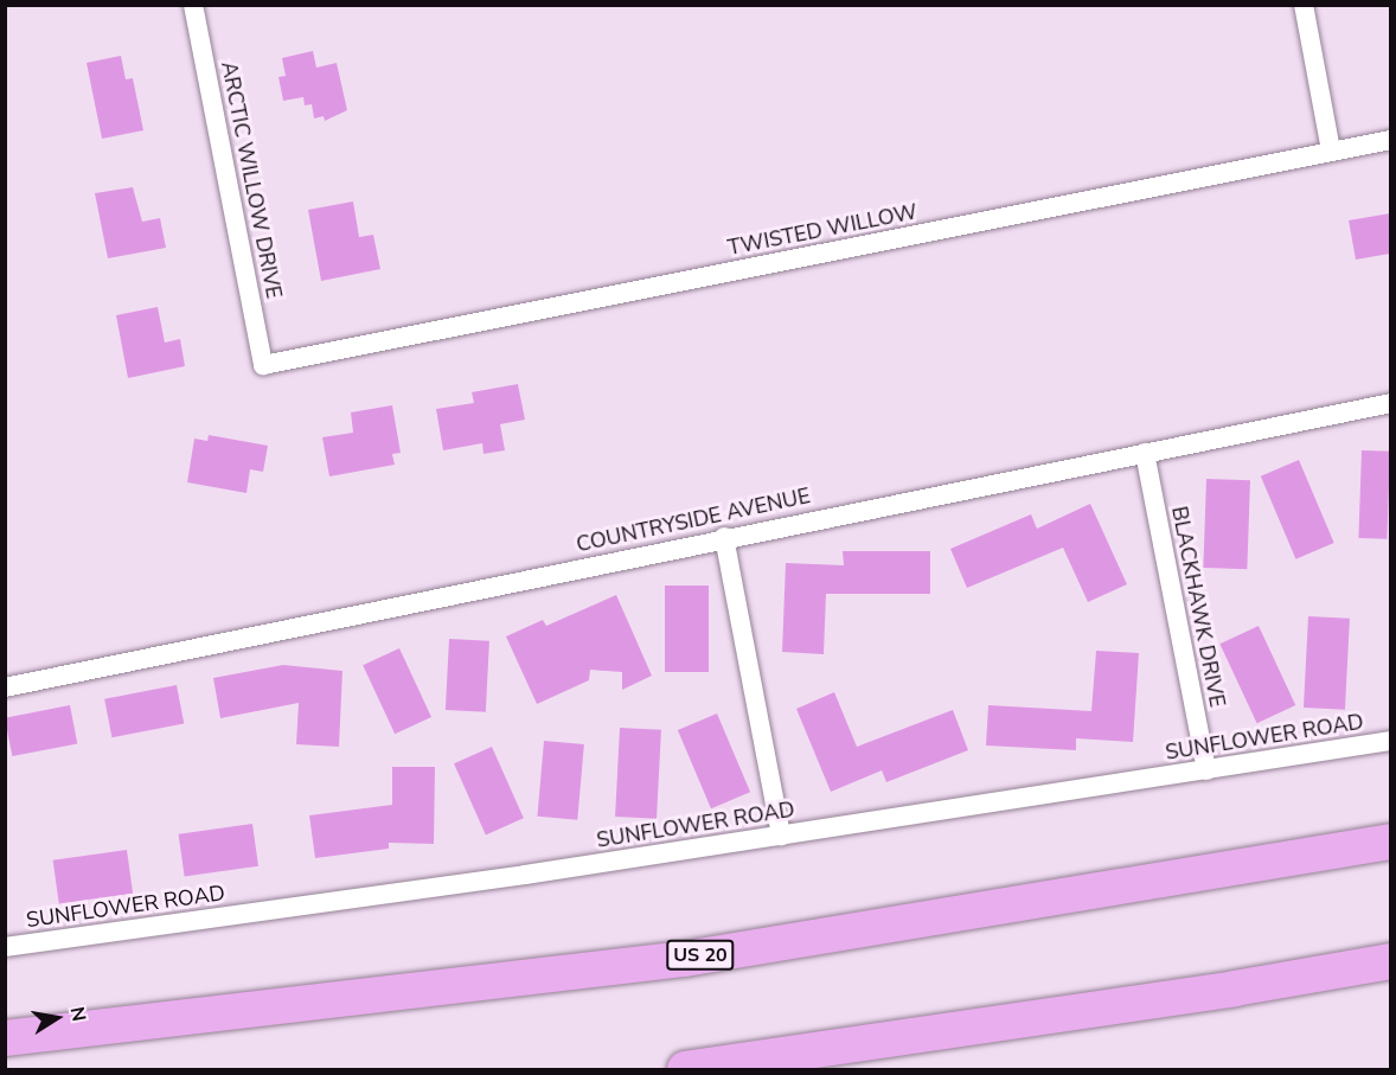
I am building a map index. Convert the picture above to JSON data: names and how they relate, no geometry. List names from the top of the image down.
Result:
{
  "streets": {
    "highway": ["US 20"],
    "street": [
      "ARCTIC WILLOW DRIVE",
      "TWISTED WILLOW",
      "COUNTRYSIDE AVENUE",
      "BLACKHAWK DRIVE",
      "SUNFLOWER ROAD"
    ]
  },
  "crossings": [
    ["ARCTIC WILLOW DRIVE", "TWISTED WILLOW"],
    ["COUNTRYSIDE AVENUE", "BLACKHAWK DRIVE"],
    ["BLACKHAWK DRIVE", "SUNFLOWER ROAD"]
  ],
  "north": "right"
}
